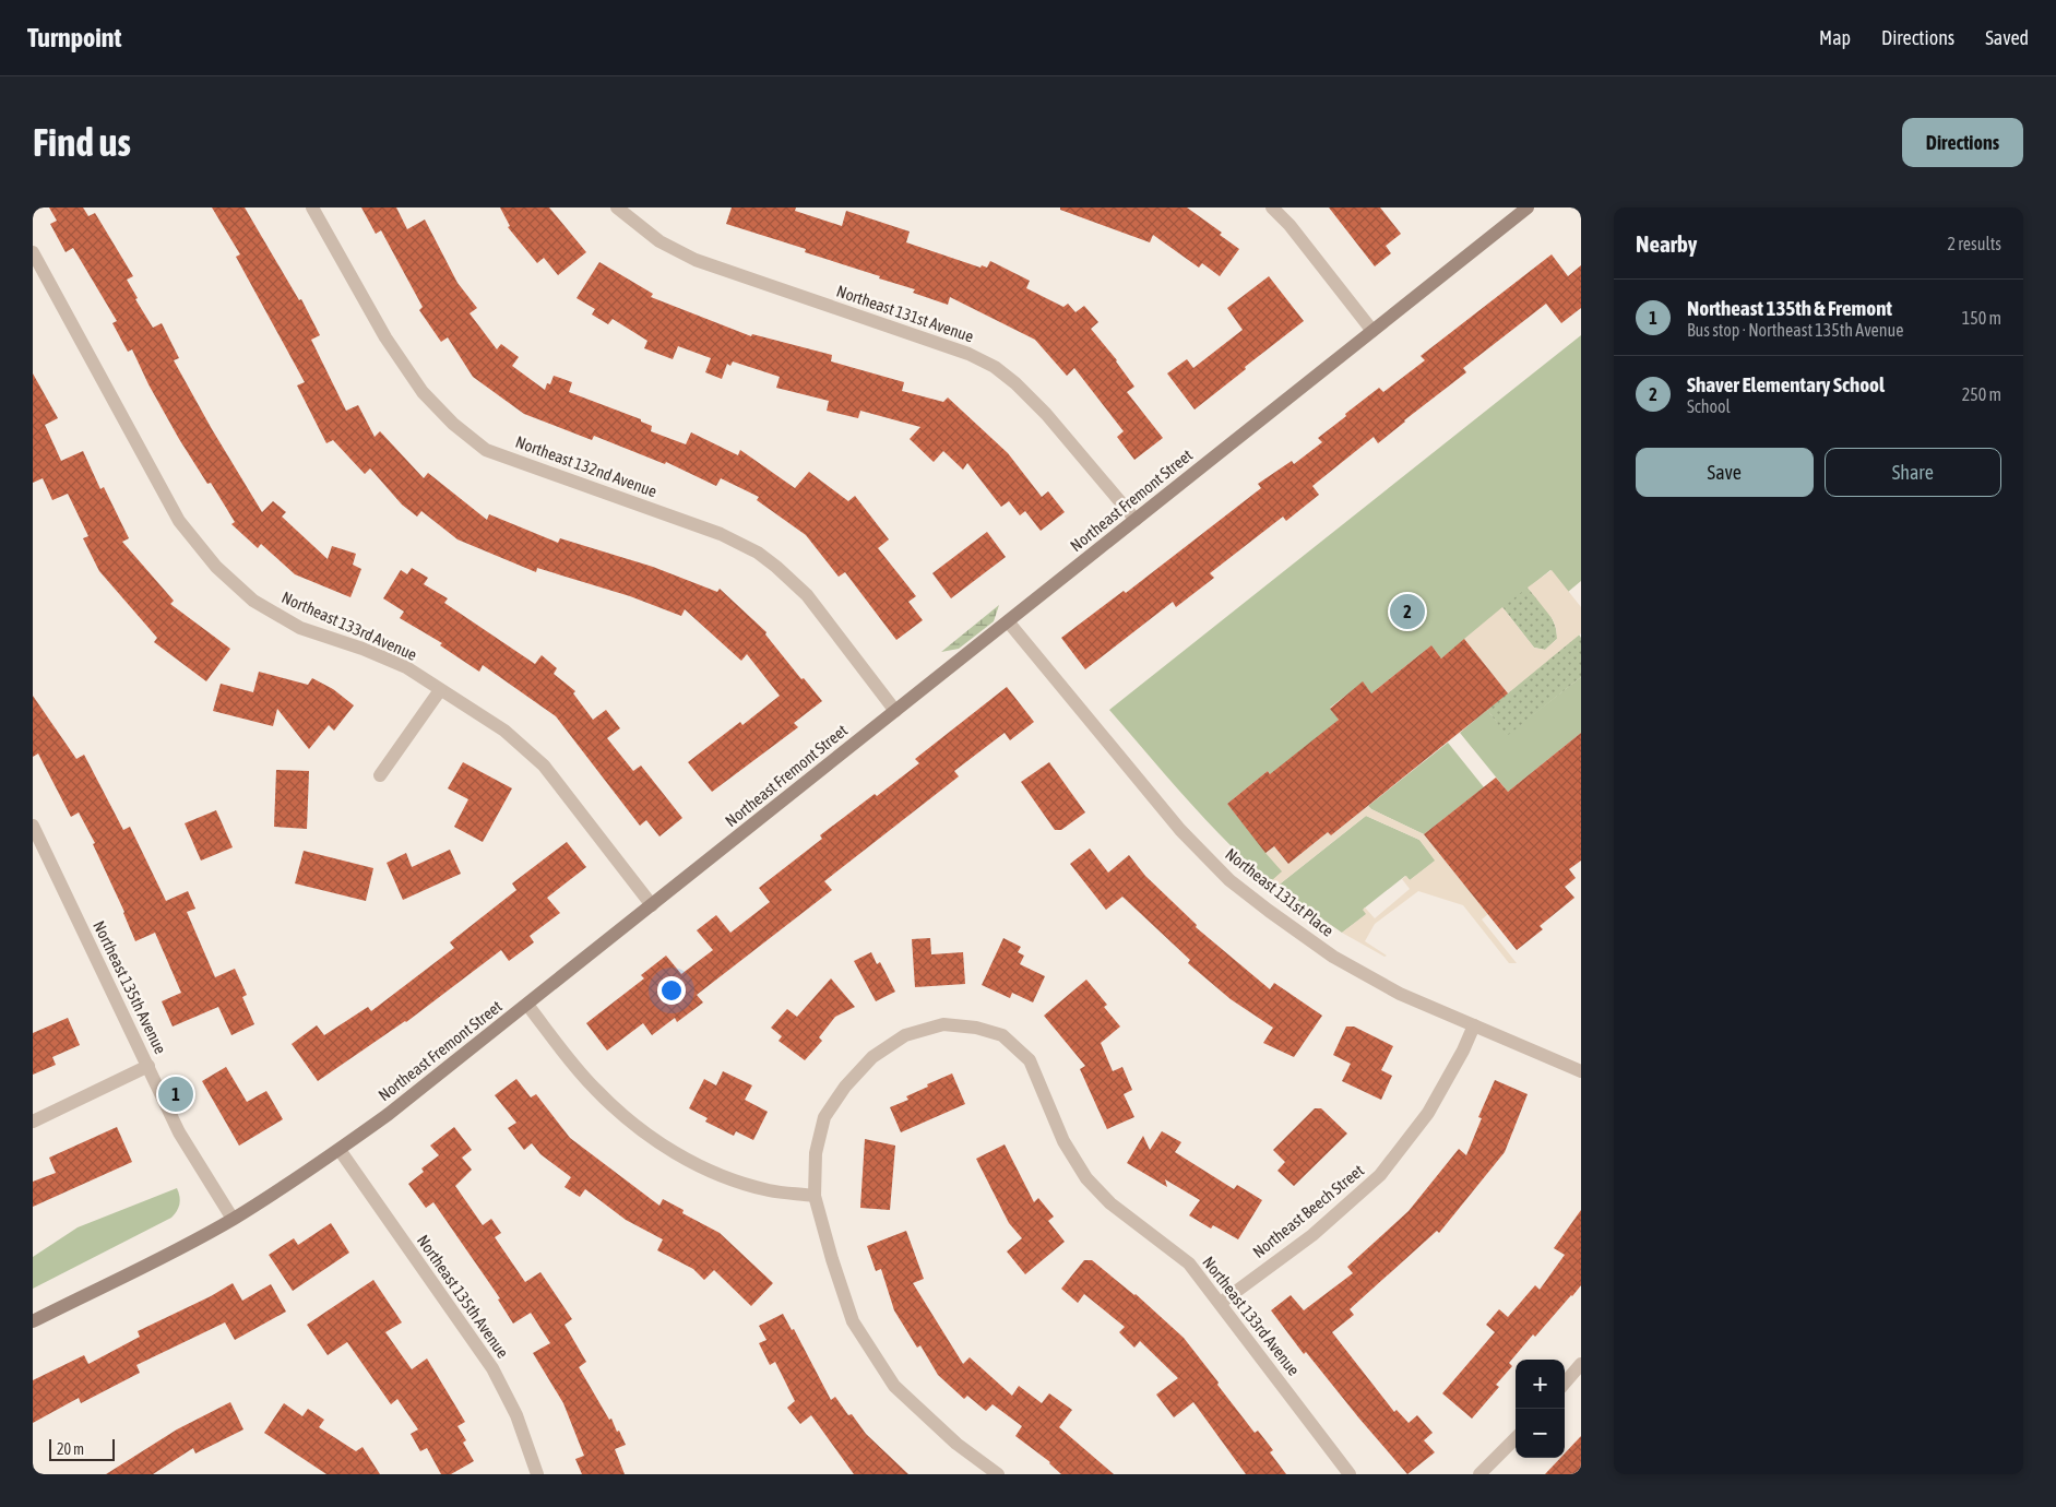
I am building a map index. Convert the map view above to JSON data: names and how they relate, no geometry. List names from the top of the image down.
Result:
{
  "streets": {
    "street": [
      "Northeast 131st Avenue",
      "Northeast 132nd Avenue",
      "Northeast Fremont Street",
      "Northeast 133rd Avenue",
      "Northeast 131st Place",
      "Northeast 135th Avenue",
      "Northeast Beech Street"
    ]
  },
  "crossings": [
    ["Northeast 131st Avenue", "Northeast Fremont Street"],
    ["Northeast 132nd Avenue", "Northeast Fremont Street"],
    ["Northeast Fremont Street", "Northeast 133rd Avenue"],
    ["Northeast Fremont Street", "Northeast 131st Place"],
    ["Northeast Fremont Street", "Northeast 135th Avenue"],
    ["Northeast 133rd Avenue", "Northeast Beech Street"],
    ["Northeast 131st Place", "Northeast Beech Street"]
  ],
  "scale_bar": "20 m",
  "page": {
    "header": "Turnpoint",
    "nav": ["Map", "Directions", "Saved"],
    "buttons": [
      "Directions",
      ["Save", "Share"]
    ],
    "title": "Find us",
    "heading": ["Nearby", "2 results"],
    "list": [
      {
        "mark": "1",
        "name": "Northeast 135th & Fremont",
        "note": "Bus stop · Northeast 135th Avenue",
        "value": "150 m"
      },
      {
        "mark": "2",
        "name": "Shaver Elementary School",
        "note": "School",
        "value": "250 m"
      }
    ],
    "pins": ["2", "1"],
    "map_buttons": ["+", "−"],
    "scale": "20 m"
  }
}
